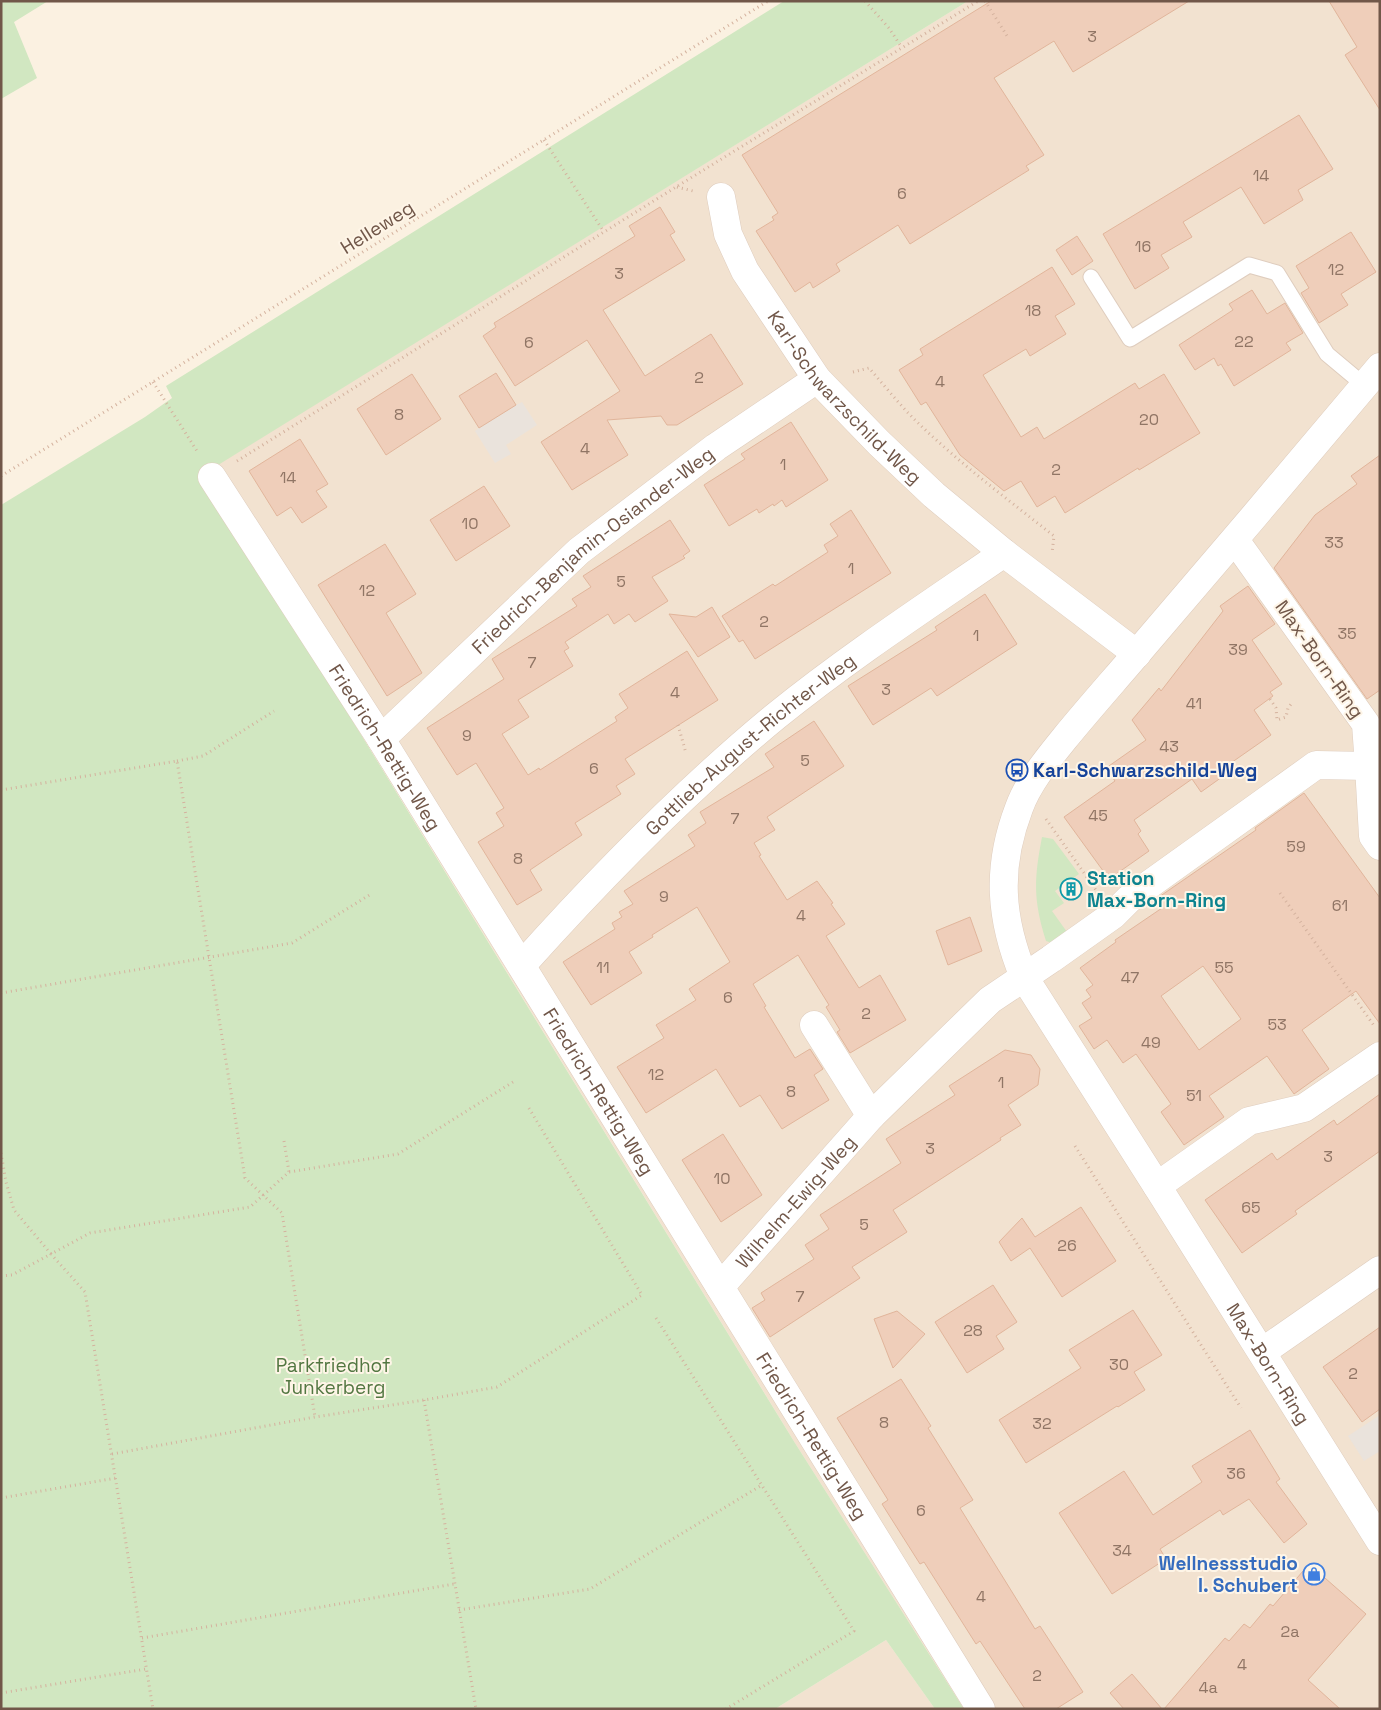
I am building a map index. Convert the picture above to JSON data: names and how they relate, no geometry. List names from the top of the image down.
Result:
{
  "streets": {
    "street": [
      "Karl-Schwarzschild-Weg",
      "Friedrich-Benjamin-Osiander-Weg",
      "Max-Born-Ring",
      "Gottlieb-August-Richter-Weg",
      "Friedrich-Rettig-Weg",
      "Wilhelm-Ewig-Weg"
    ],
    "path": ["Helleweg"]
  },
  "crossings": [
    ["Karl-Schwarzschild-Weg", "Friedrich-Benjamin-Osiander-Weg"],
    ["Karl-Schwarzschild-Weg", "Max-Born-Ring"],
    ["Karl-Schwarzschild-Weg", "Gottlieb-August-Richter-Weg"],
    ["Friedrich-Benjamin-Osiander-Weg", "Friedrich-Rettig-Weg"],
    ["Max-Born-Ring", "Wilhelm-Ewig-Weg"],
    ["Gottlieb-August-Richter-Weg", "Friedrich-Rettig-Weg"],
    ["Friedrich-Rettig-Weg", "Wilhelm-Ewig-Weg"]
  ],
  "parks": ["Parkfriedhof Junkerberg"],
  "places": {
    "bus stop": ["Karl-Schwarzschild-Weg"],
    "building": ["Station Max-Born-Ring"],
    "shop": ["Wellnessstudio I. Schubert"]
  },
  "house_numbers": [
    "3",
    "14",
    "6",
    "16",
    "12",
    "3",
    "18",
    "22",
    "6",
    "2",
    "4",
    "8",
    "20",
    "4",
    "1",
    "2",
    "14",
    "10",
    "33",
    "1",
    "5",
    "12",
    "2",
    "35",
    "1",
    "39",
    "7",
    "3",
    "4",
    "41",
    "9",
    "43",
    "5",
    "6",
    "45",
    "7",
    "59",
    "8",
    "9",
    "61",
    "4",
    "11",
    "55",
    "47",
    "6",
    "2",
    "53",
    "49",
    "12",
    "1",
    "8",
    "51",
    "3",
    "3",
    "10",
    "65",
    "5",
    "26",
    "7",
    "28",
    "30",
    "2",
    "8",
    "32",
    "36",
    "6",
    "34",
    "4",
    "2a",
    "4",
    "2",
    "4a"
  ]
}
